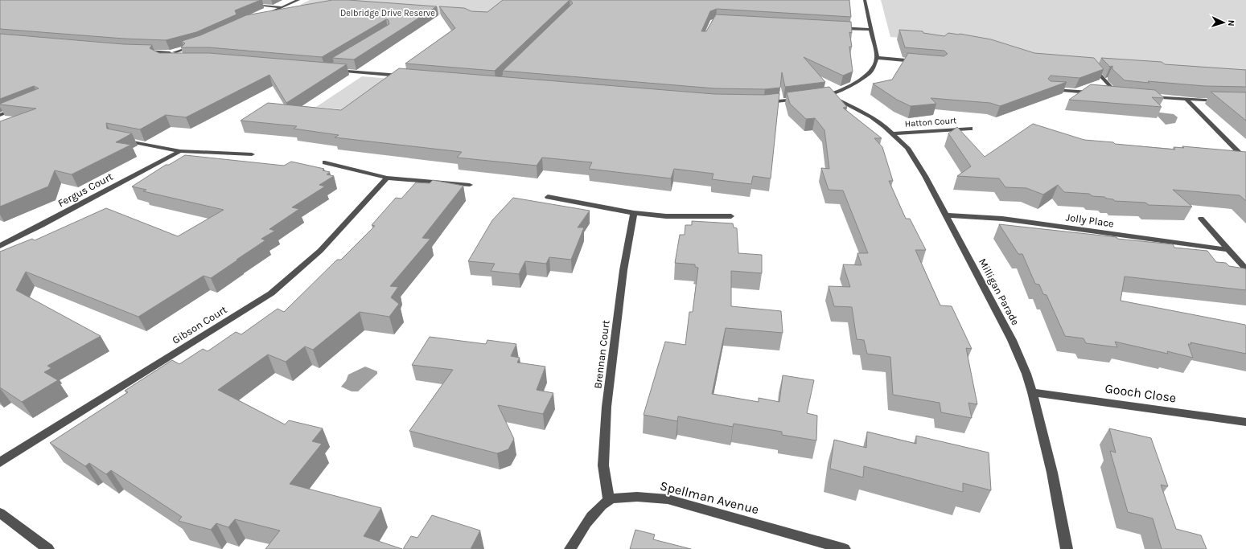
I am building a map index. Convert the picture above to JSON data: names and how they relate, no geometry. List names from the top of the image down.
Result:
{
  "streets": {
    "street": [
      "Hatton Court",
      "Fergus Court",
      "Jolly Place",
      "Milligan Parade",
      "Gibson Court",
      "Brennan Court",
      "Gooch Close",
      "Spellman Avenue"
    ]
  },
  "crossings": [
    ["Hatton Court", "Milligan Parade"],
    ["Jolly Place", "Milligan Parade"],
    ["Milligan Parade", "Gooch Close"],
    ["Brennan Court", "Spellman Avenue"]
  ],
  "parks": ["Delbridge Drive Reserve"],
  "north": "right"
}
